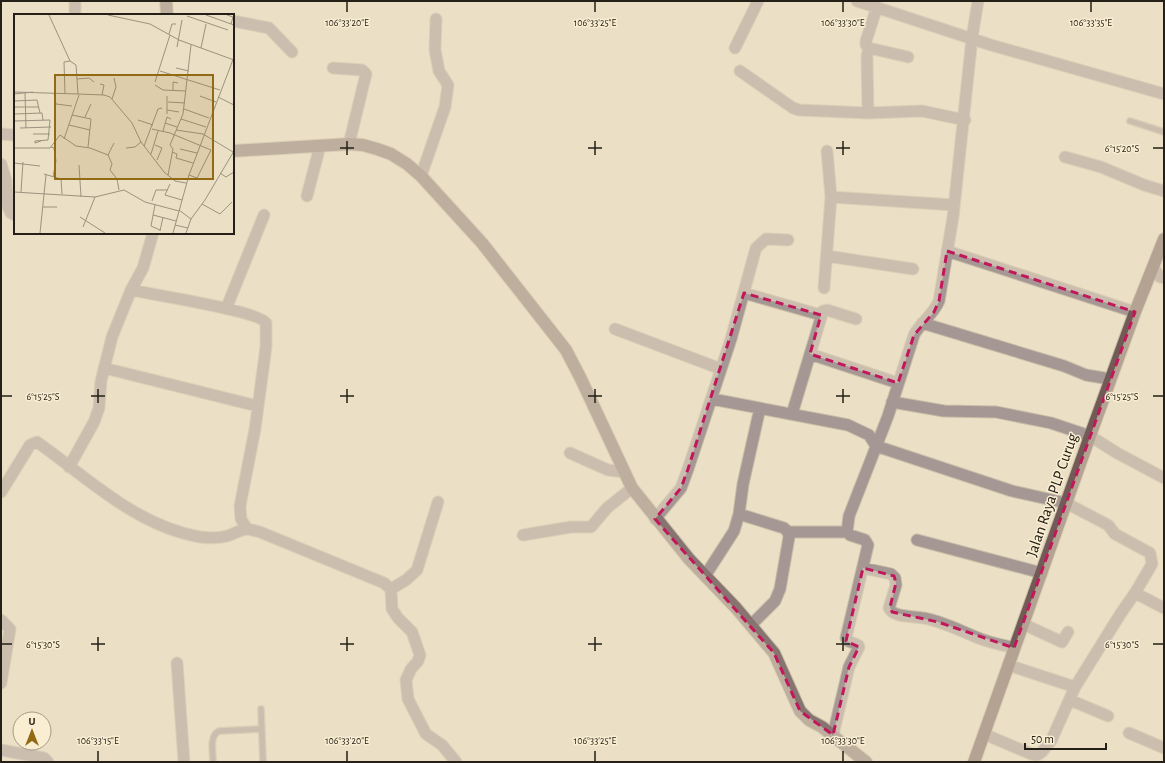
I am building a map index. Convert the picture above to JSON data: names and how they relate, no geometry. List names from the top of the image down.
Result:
{
  "streets": {
    "main road": ["Jalan Raya PLP Curug"]
  },
  "scale_bar": "50 m",
  "north": "top",
  "coordinates": [
    "106°33'20\"E",
    "106°33'25\"E",
    "106°33'30\"E",
    "106°33'35\"E",
    "6°15'20\"S",
    "6°15'25\"S",
    "6°15'30\"S",
    "106°33'15\"E"
  ]
}
